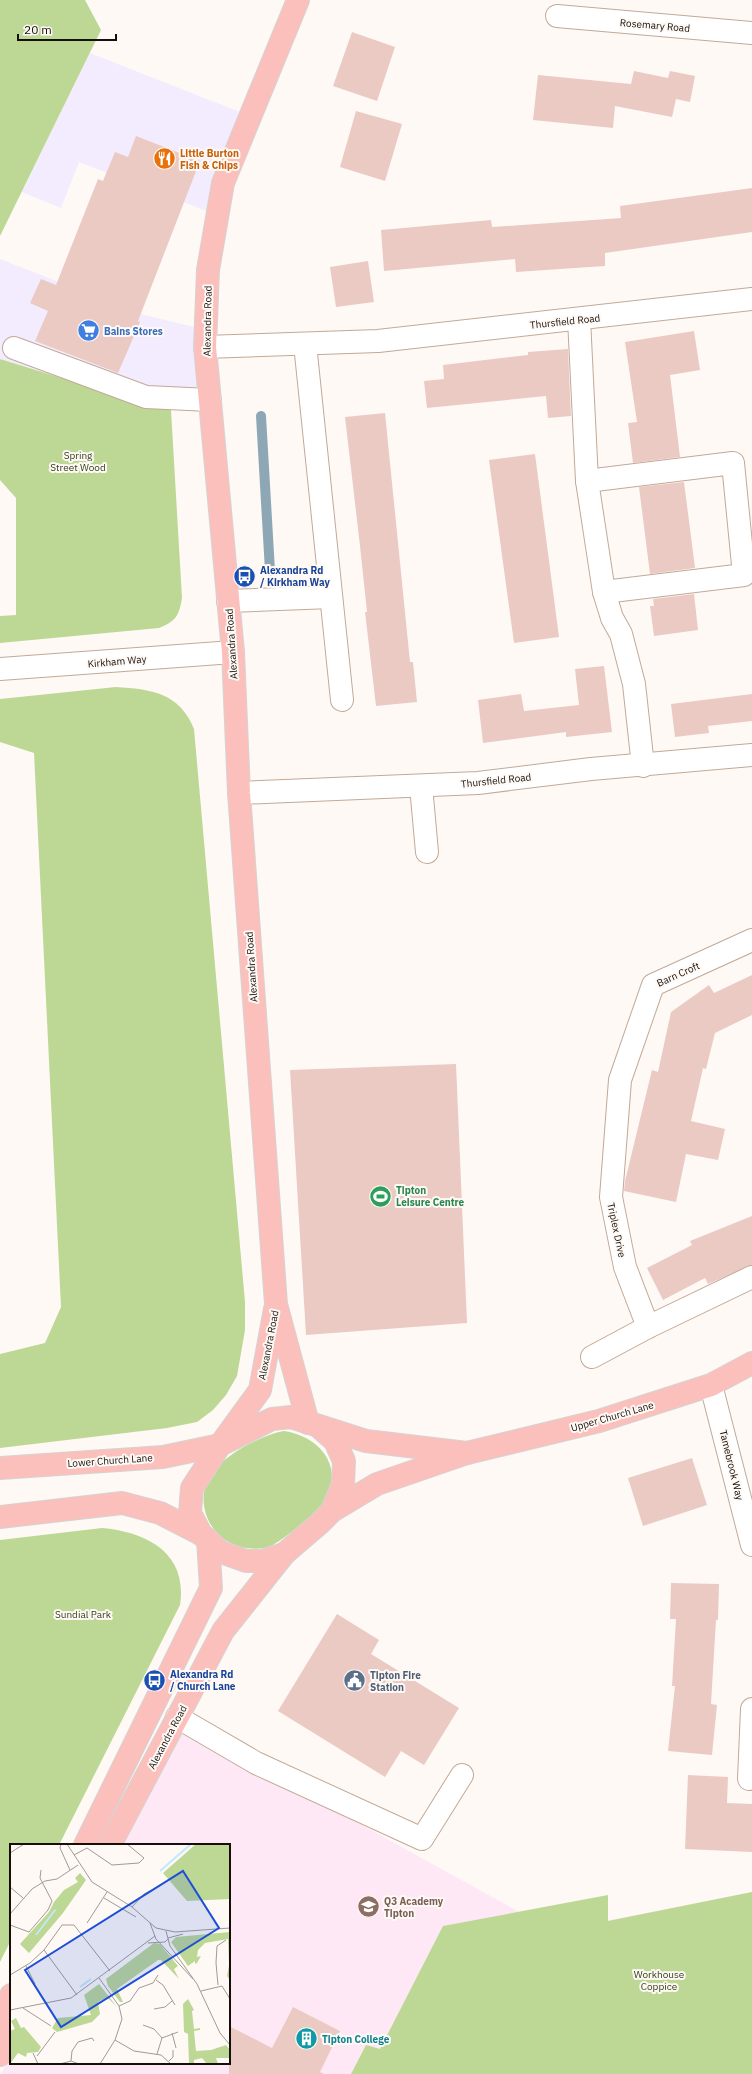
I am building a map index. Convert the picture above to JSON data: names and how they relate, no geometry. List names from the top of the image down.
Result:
{
  "streets": {
    "main road": ["Alexandra Road", "Upper Church Lane", "Lower Church Lane"],
    "street": [
      "Rosemary Road",
      "Thursfield Road",
      "Kirkham Way",
      "Barn Croft",
      "Triplex Drive",
      "Tamebrook Way"
    ]
  },
  "crossings": [
    ["Alexandra Road", "Thursfield Road"],
    ["Alexandra Road", "Kirkham Way"],
    ["Alexandra Road", "Upper Church Lane"],
    ["Alexandra Road", "Lower Church Lane"],
    ["Barn Croft", "Triplex Drive"],
    ["Upper Church Lane", "Lower Church Lane"],
    ["Upper Church Lane", "Tamebrook Way"]
  ],
  "parks": ["Spring Street Wood", "Sundial Park", "Workhouse Coppice"],
  "places": {
    "restaurant": ["Little Burton Fish & Chips"],
    "supermarket": ["Bains Stores"],
    "bus stop": ["Alexandra Rd / Kirkham Way", "Alexandra Rd / Church Lane"],
    "sports": ["Tipton Leisure Centre"],
    "public building": ["Tipton Fire Station"],
    "school or university": ["Q3 Academy Tipton"],
    "building": ["Tipton College"]
  },
  "scale_bar": "20 m"
}
